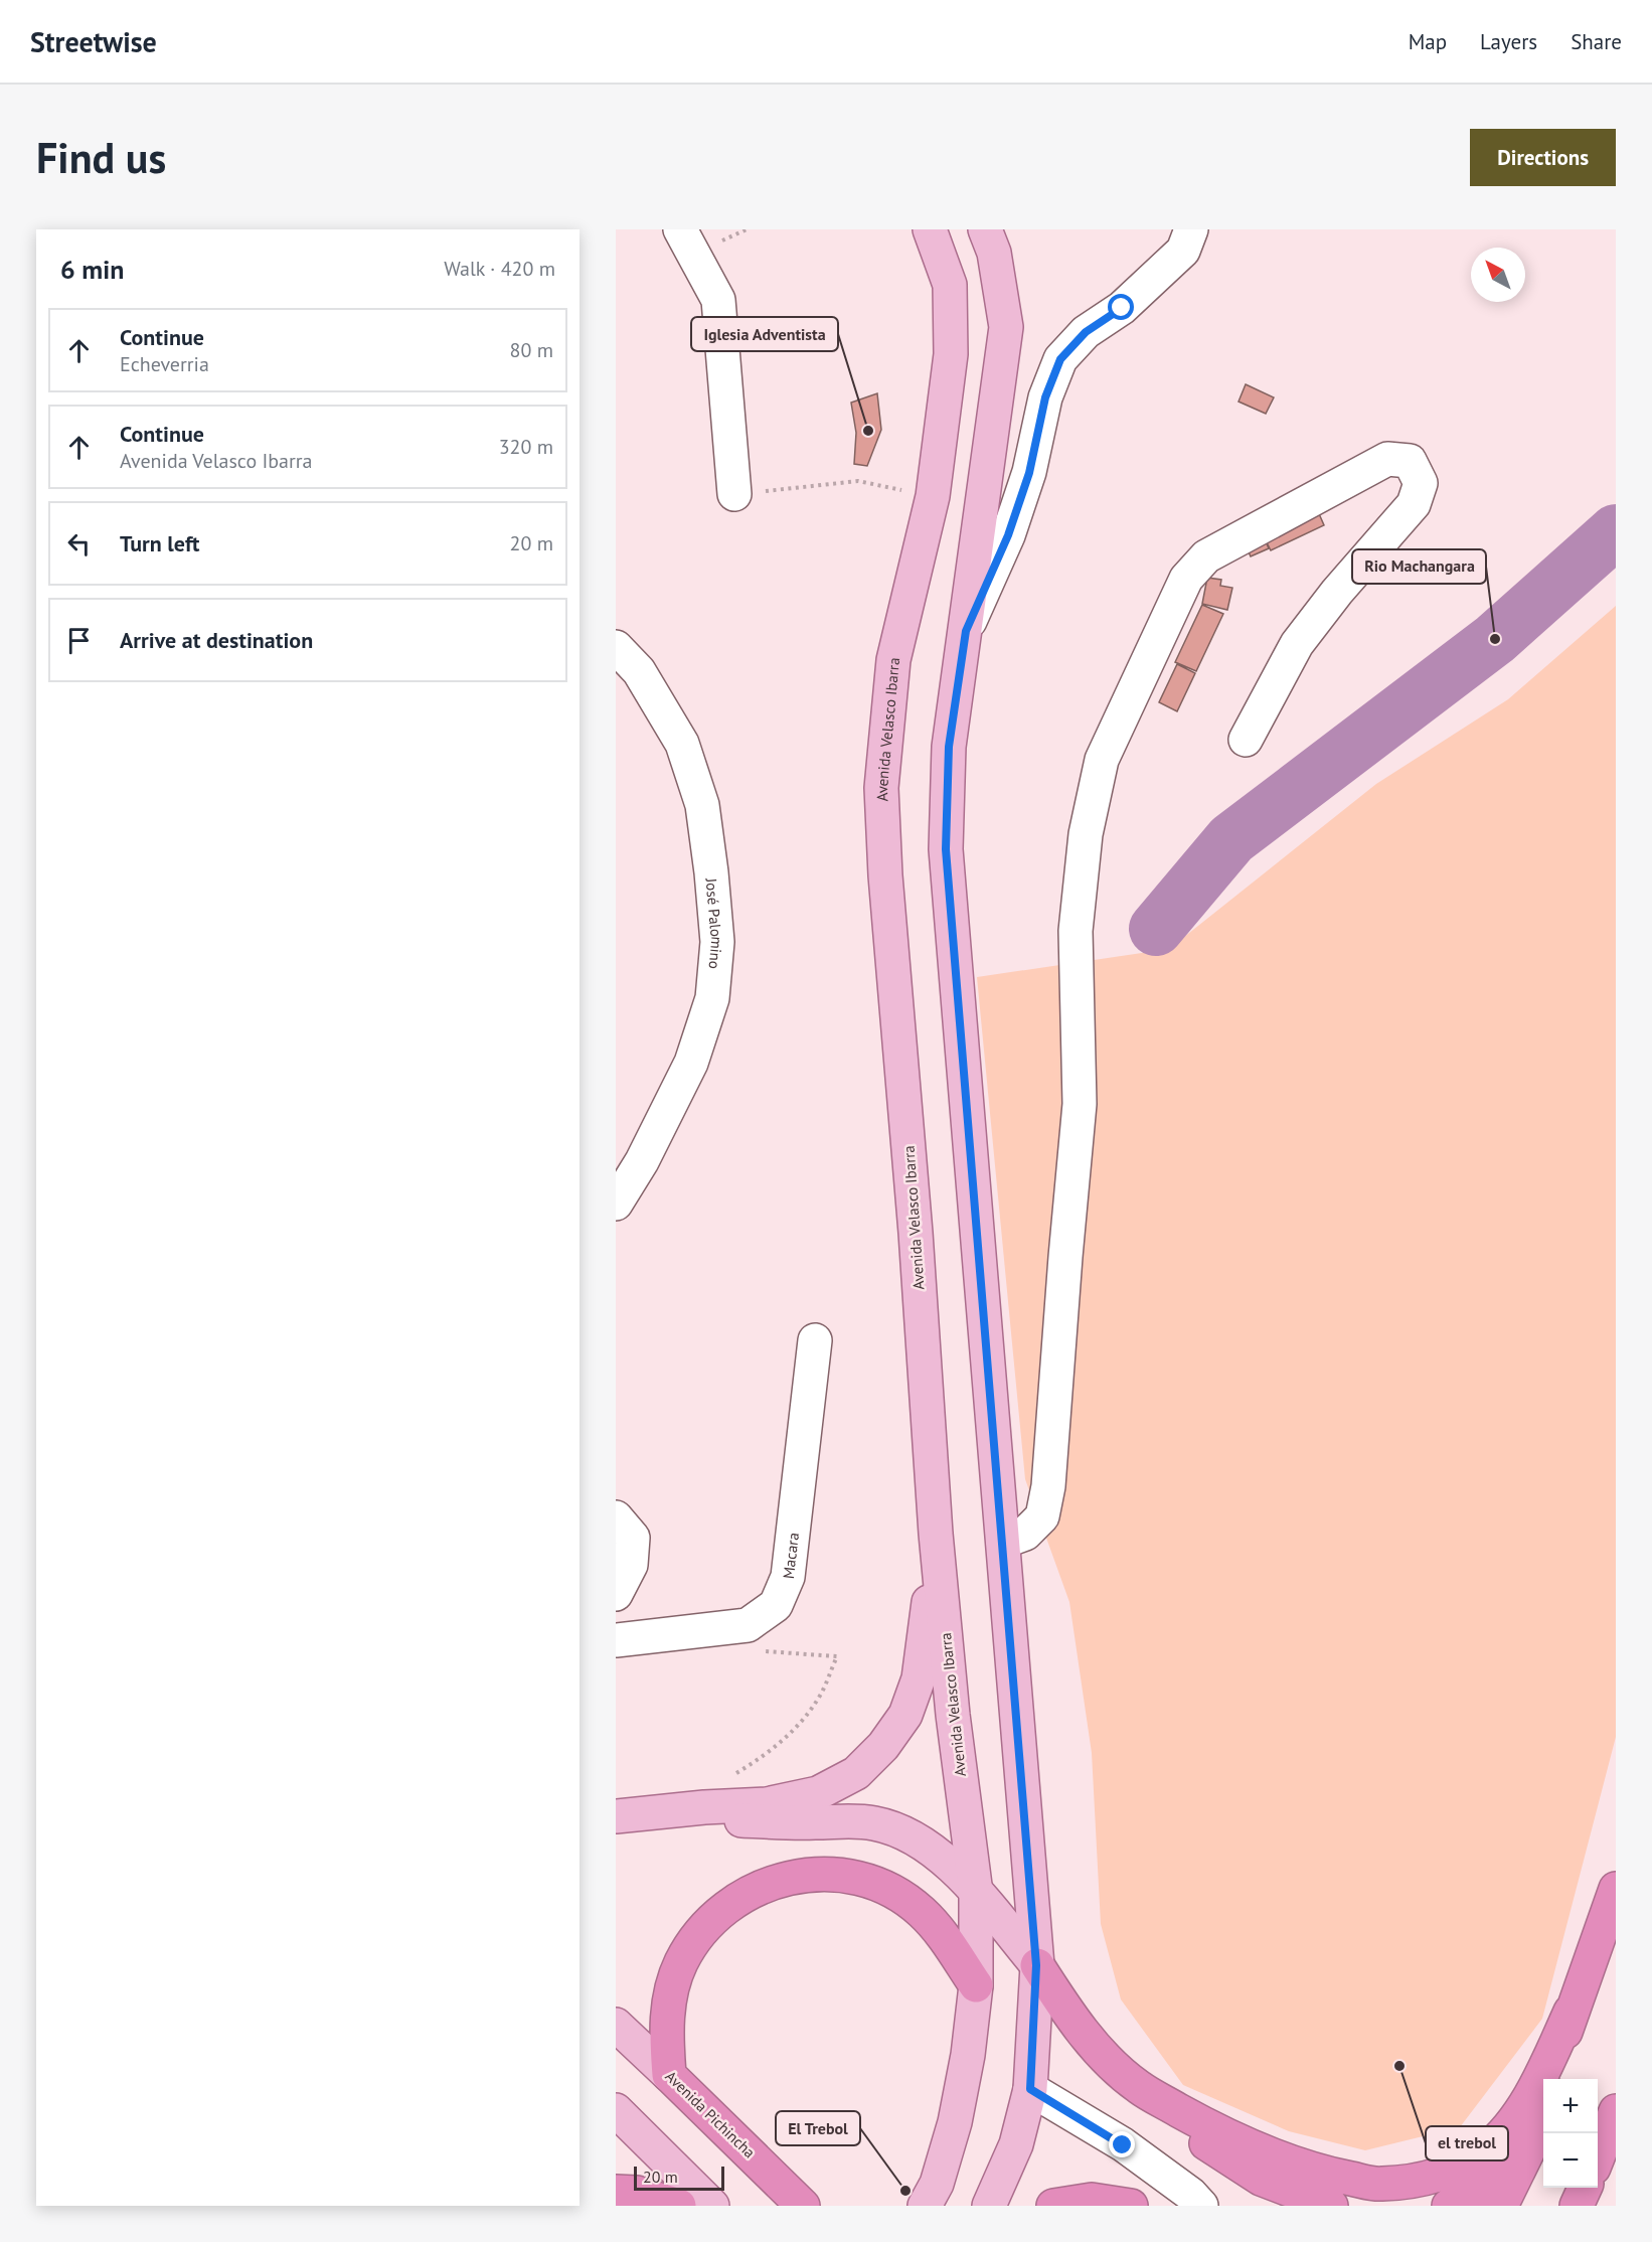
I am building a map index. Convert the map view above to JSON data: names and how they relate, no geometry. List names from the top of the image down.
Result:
{
  "streets": {
    "highway": ["Avenida Pichincha"],
    "main road": ["Avenida Velasco Ibarra"],
    "street": ["José Palomino", "Macara"]
  },
  "places": [
    "Iglesia Adventista",
    "Rio Machangara",
    "el trebol",
    "El Trebol"
  ],
  "scale_bar": "20 m",
  "north": "top left",
  "page": {
    "header": "Streetwise",
    "nav": ["Map", "Layers", "Share"],
    "buttons": "Directions",
    "title": "Find us",
    "heading": ["6 min", "Walk · 420 m"],
    "list": [
      ["Continue", "Echeverria", "80 m"],
      ["Continue", "Avenida Velasco Ibarra", "320 m"],
      ["Turn left", "20 m"],
      "Arrive at destination"
    ],
    "map_buttons": ["+", "−"],
    "scale": "20 m"
  }
}
